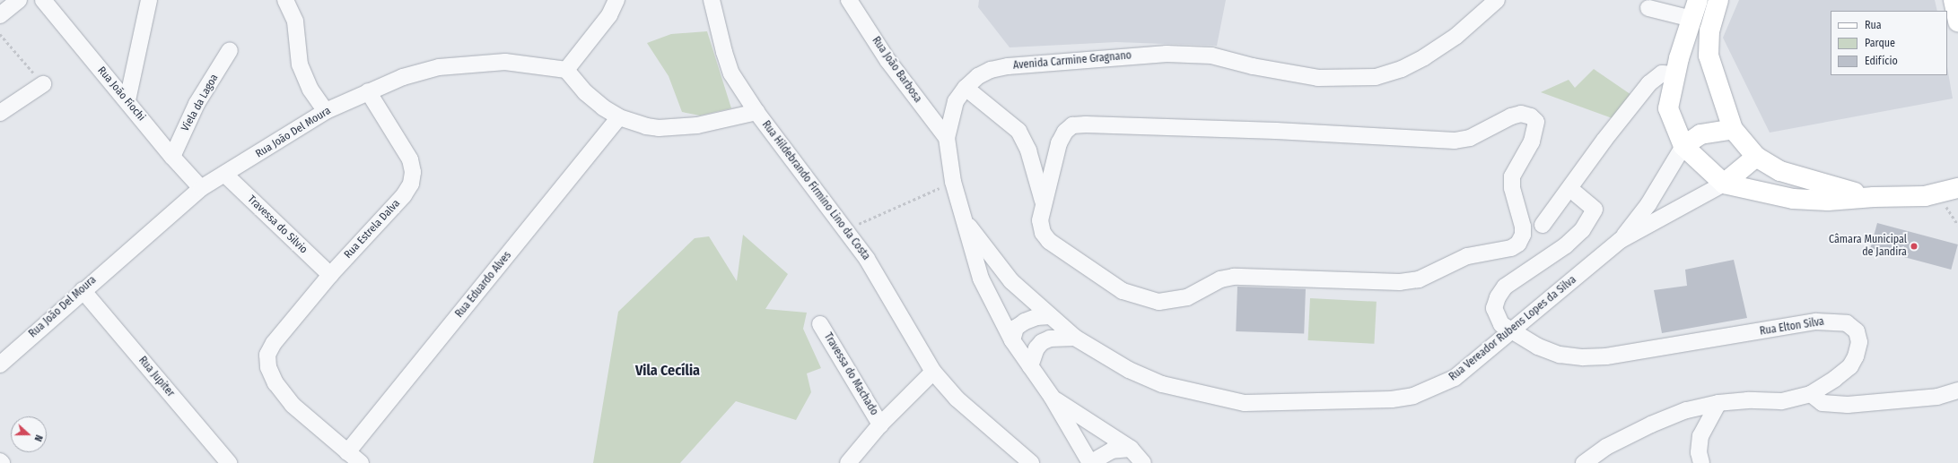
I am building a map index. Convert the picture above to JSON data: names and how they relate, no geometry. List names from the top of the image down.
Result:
{
  "streets": {
    "main road": ["Rua Vereador Rubens Lopes da Silva"],
    "street": [
      "Avenida Carmine Gragnano",
      "Rua João Barbosa",
      "Rua João Fiochi",
      "Viela da Lagoa",
      "Rua João Del Moura",
      "Rua Hildebrando Firmino Lino da Costa",
      "Travessa do Silvio",
      "Rua Estrela Dalva",
      "Rua Eduardo Alves",
      "Rua Elton Silva",
      "Travessa do Machado",
      "Rua Jupiter"
    ]
  },
  "crossings": [
    ["Avenida Carmine Gragnano", "Rua João Barbosa"],
    ["Avenida Carmine Gragnano", "Rua Vereador Rubens Lopes da Silva"],
    ["Rua João Fiochi", "Viela da Lagoa"],
    ["Rua João Fiochi", "Rua João Del Moura"],
    ["Rua João Del Moura", "Travessa do Silvio"],
    ["Rua João Del Moura", "Rua Estrela Dalva"],
    ["Rua João Del Moura", "Rua Jupiter"],
    ["Travessa do Silvio", "Rua Estrela Dalva"],
    ["Rua Estrela Dalva", "Rua Eduardo Alves"],
    ["Rua Elton Silva", "Rua Vereador Rubens Lopes da Silva"]
  ],
  "districts": ["Vila Cecília"],
  "places": ["Câmara Municipal de Jandira"],
  "legend": ["Rua", "Parque", "Edifício"],
  "north": "right"
}
